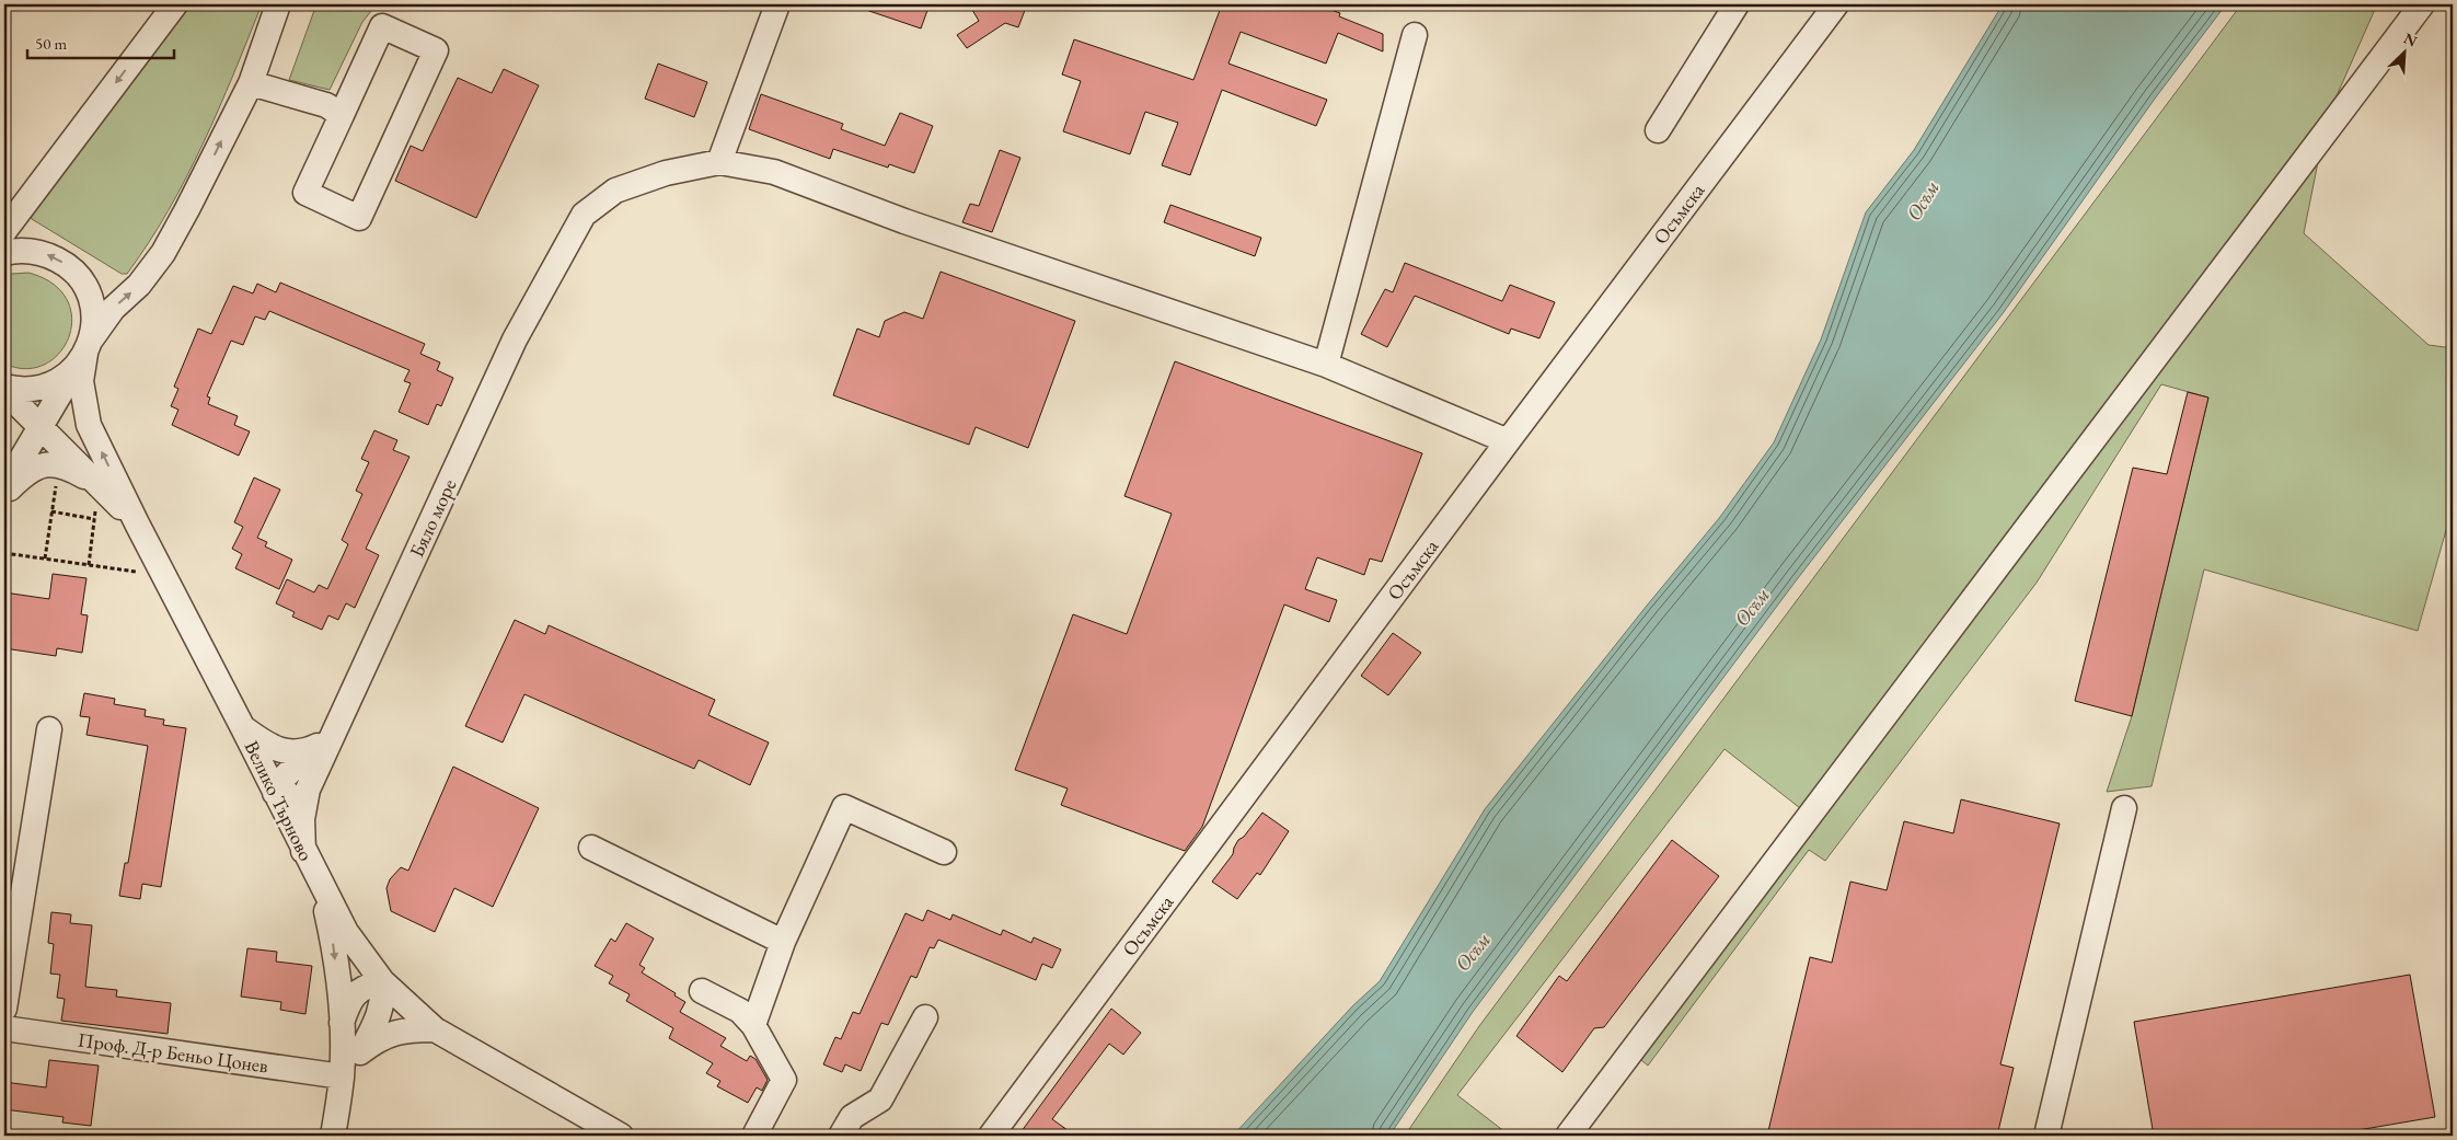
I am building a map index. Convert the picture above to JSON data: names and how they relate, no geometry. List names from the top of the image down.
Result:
{
  "streets": {
    "street": [
      "Осъмска",
      "Бяло море",
      "Велико Търново",
      "Проф. Д-р Беньо Цонев"
    ]
  },
  "crossings": [
    ["Бяло море", "Велико Търново"]
  ],
  "water": ["Осъм"],
  "scale_bar": "50 m",
  "north": "top right"
}
